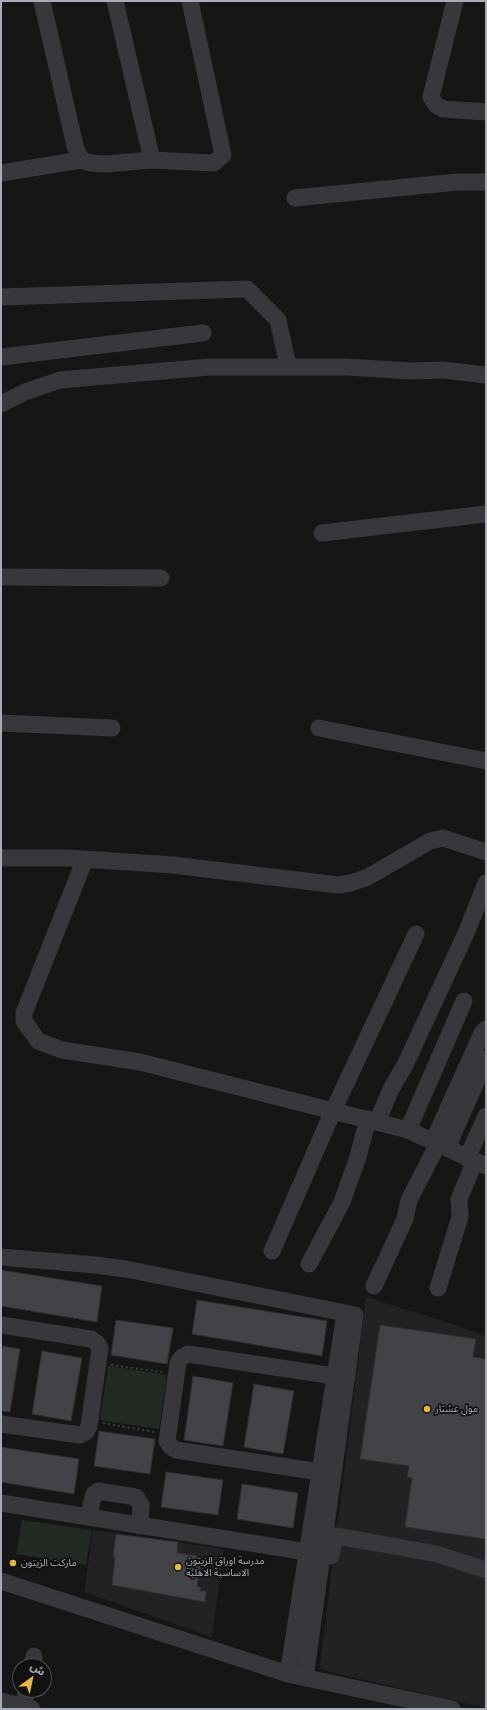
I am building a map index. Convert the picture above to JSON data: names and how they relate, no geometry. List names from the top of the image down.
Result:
{
  "places": ["مول عشتار", "ماركت الزيتون", "مدرسة اوراق الزيتون الاساسية الاهلية"],
  "north": "top right"
}
